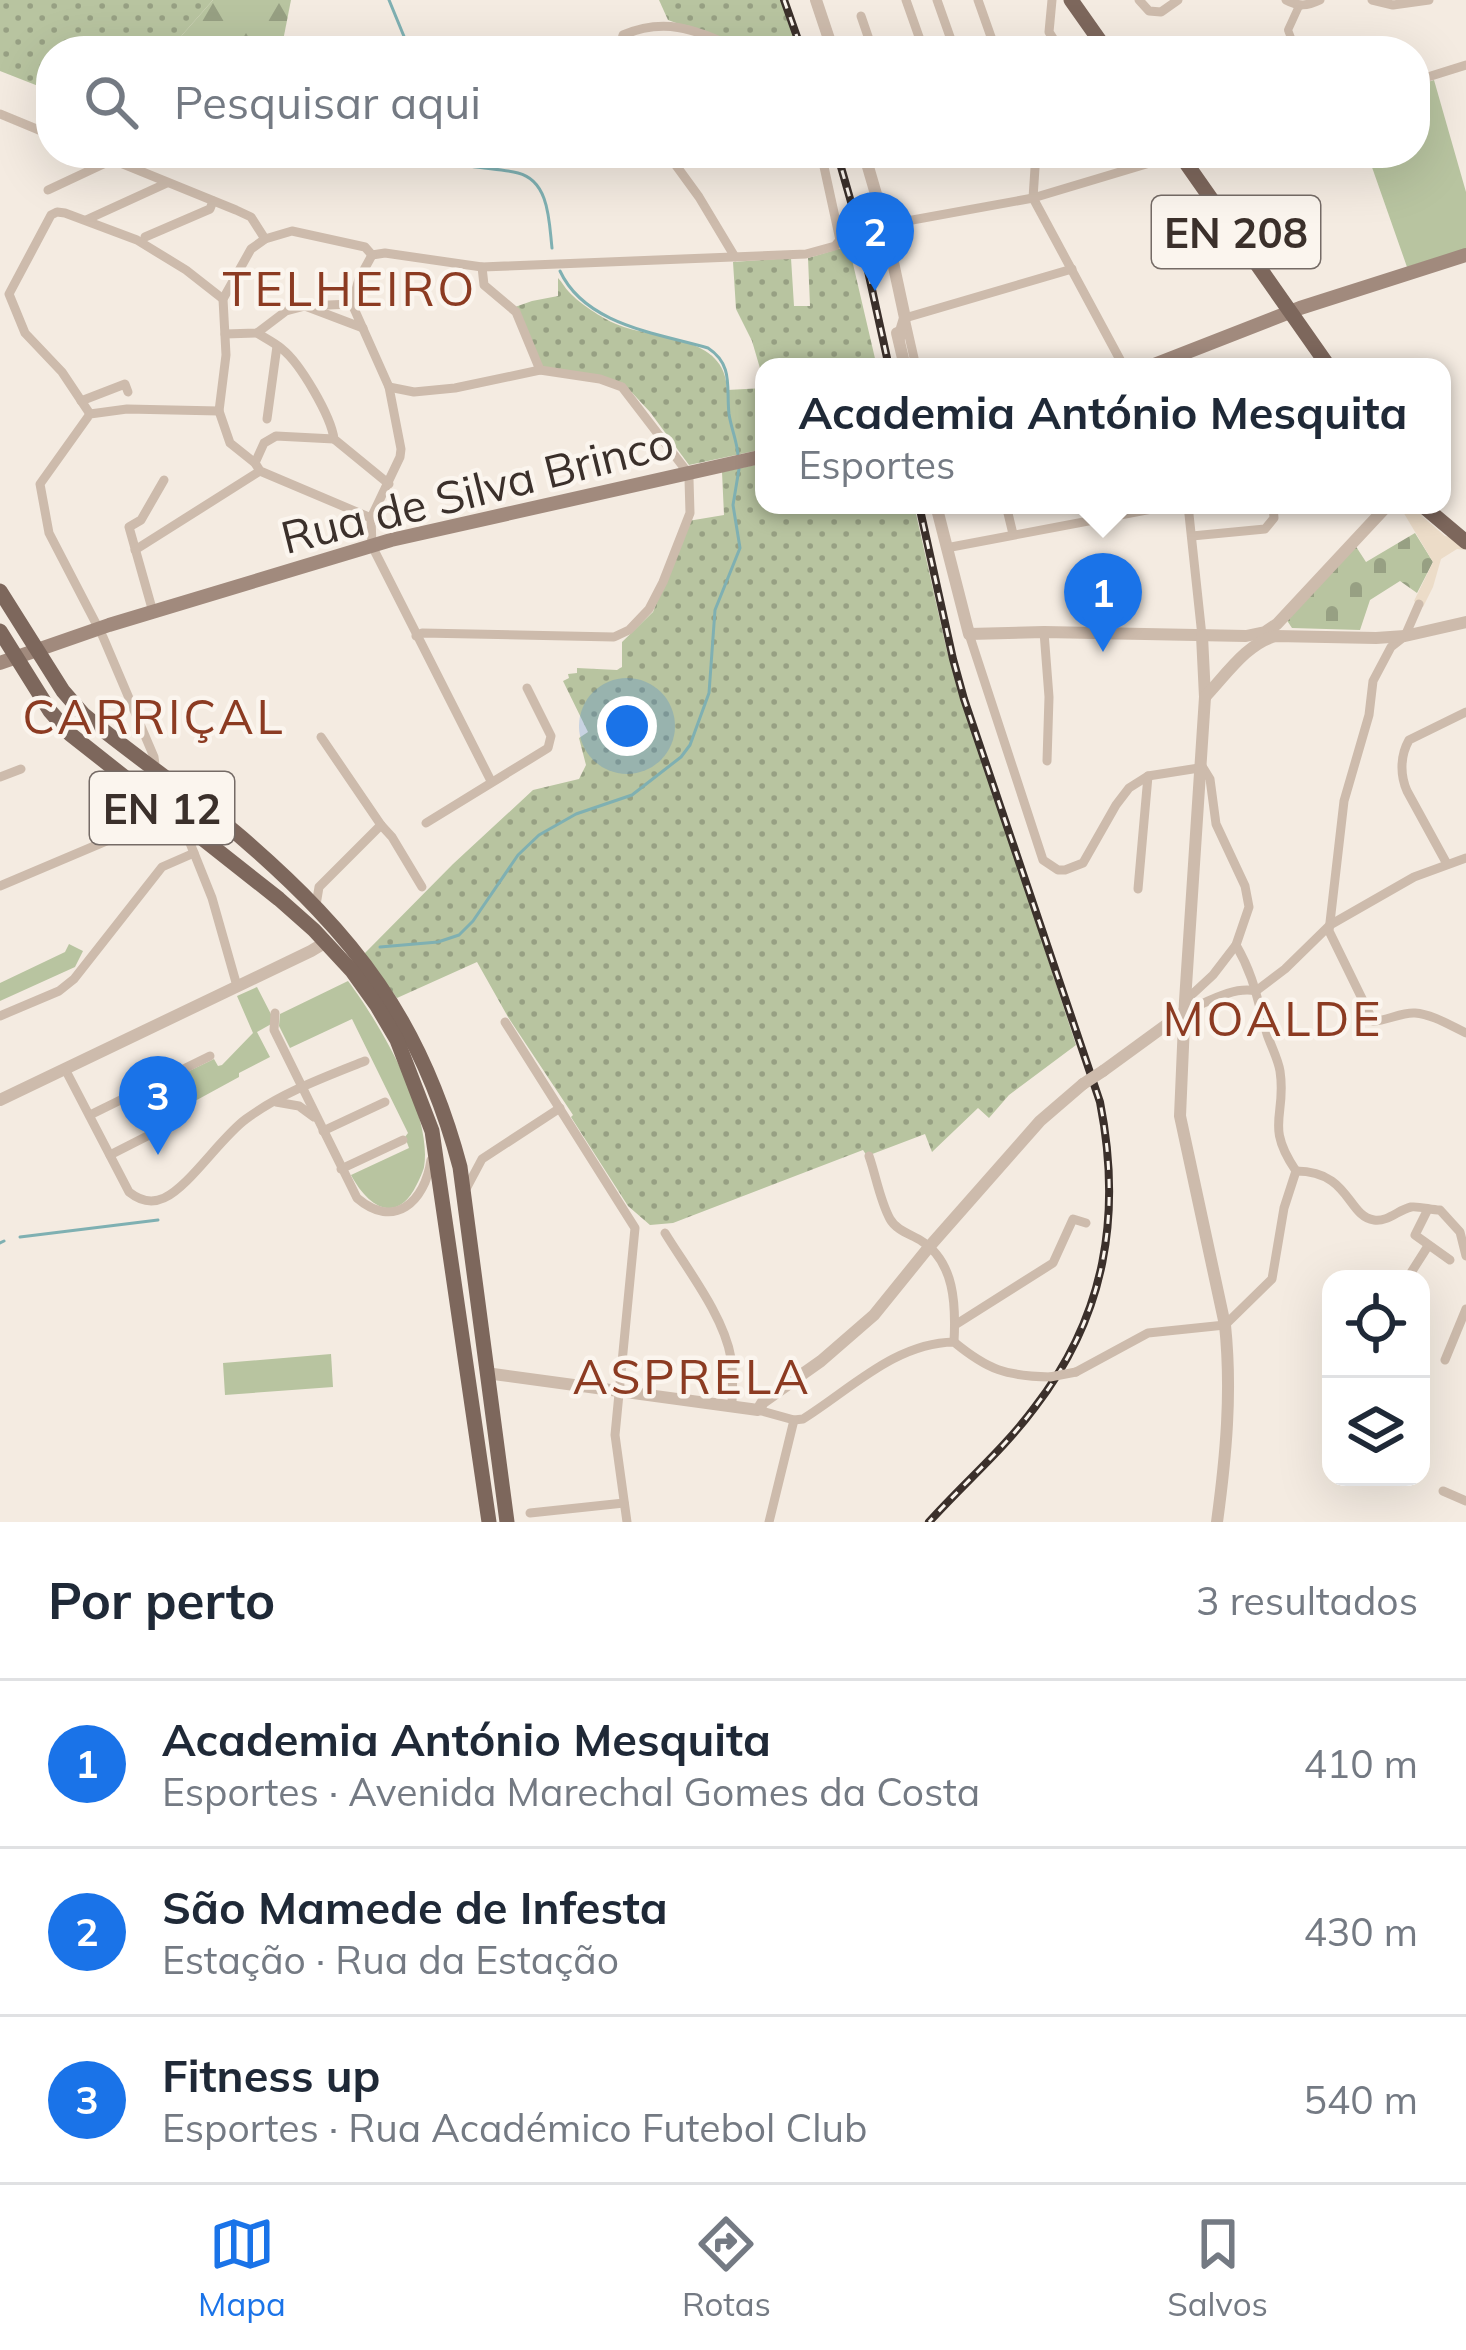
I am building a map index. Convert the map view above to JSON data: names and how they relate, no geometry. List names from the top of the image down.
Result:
{
  "streets": {
    "main road": ["EN 208", "Rua de Silva Brinco", "EN 12"]
  },
  "crossings": [
    ["Rua de Silva Brinco", "EN 12"]
  ],
  "districts": [
    "TELHEIRO",
    "CARRIÇAL",
    "MOALDE",
    "ASPRELA"
  ],
  "page": {
    "search": "Pesquisar aqui",
    "pins": ["2", "1", "3"],
    "popup": ["Academia António Mesquita", "Esportes"],
    "heading": ["Por perto", "3 resultados"],
    "list": [
      {
        "mark": "1",
        "name": "Academia António Mesquita",
        "note": "Esportes · Avenida Marechal Gomes da Costa",
        "value": "410 m"
      },
      {
        "mark": "2",
        "name": "São Mamede de Infesta",
        "note": "Estação · Rua da Estação",
        "value": "430 m"
      },
      {
        "mark": "3",
        "name": "Fitness up",
        "note": "Esportes · Rua Académico Futebol Club",
        "value": "540 m"
      }
    ],
    "nav": ["Mapa", "Rotas", "Salvos"]
  }
}
